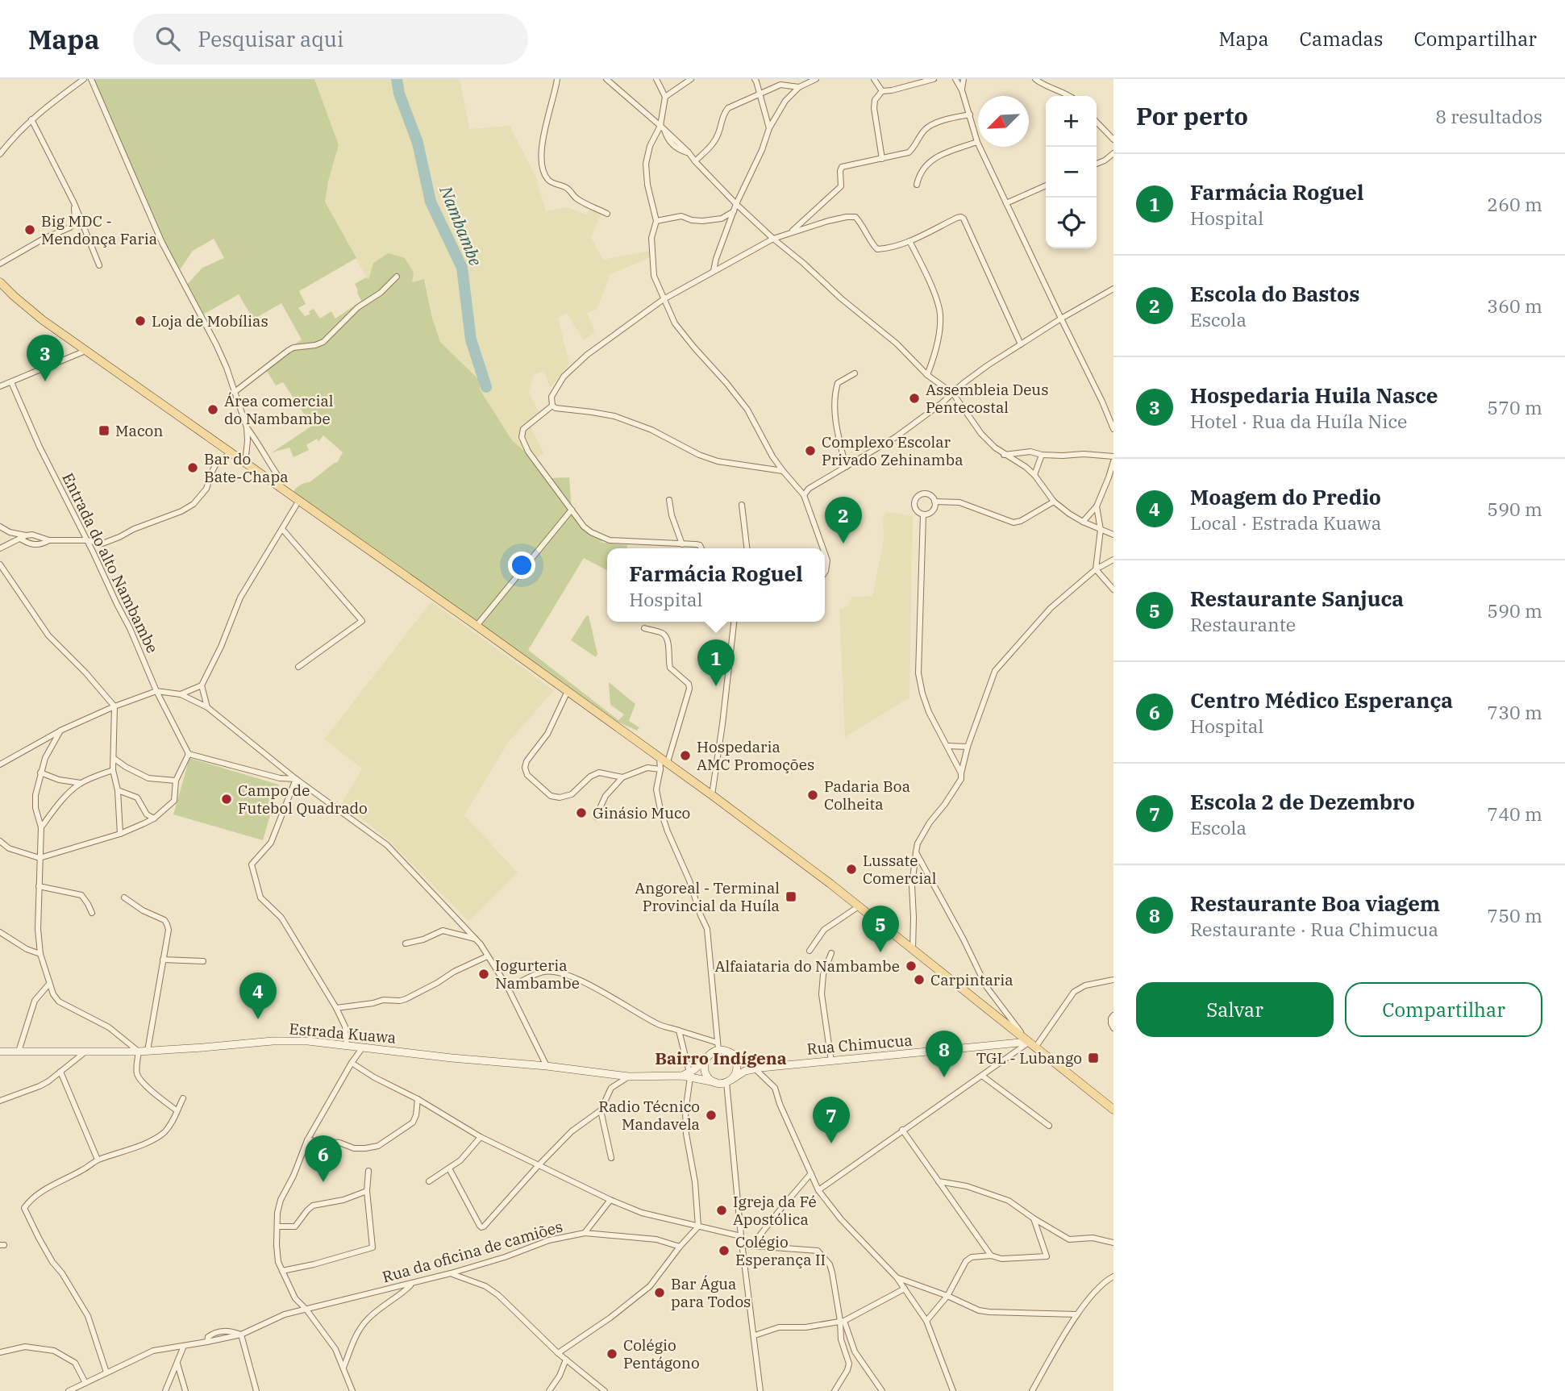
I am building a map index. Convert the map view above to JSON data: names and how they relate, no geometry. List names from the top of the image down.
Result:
{
  "streets": {
    "street": [
      "Entrada do alto Nambambe",
      "Estrada Kuawa",
      "Rua Chimucua",
      "Rua da oficina de camiões"
    ]
  },
  "crossings": [
    ["Estrada Kuawa", "Rua Chimucua"]
  ],
  "districts": ["Bairro Indígena"],
  "water": ["Nambambe"],
  "places": {
    "other": [
      "Big MDC - Mendonça Faria",
      "Loja de Mobílias",
      "Assembleia Deus Pentecostal",
      "Área comercial do Nambambe",
      "Complexo Escolar Privado Zehinamba",
      "Bar do Bate-Chapa",
      "Hospedaria AMC Promoções",
      "Padaria Boa Colheita",
      "Campo de Futebol Quadrado",
      "Ginásio Muco",
      "Lussate Comercial",
      "Alfaiataria do Nambambe",
      "Iogurteria Nambambe",
      "Carpintaria",
      "Radio Técnico Mandavela",
      "Igreja da Fé Apostólica",
      "Colégio Esperança II",
      "Bar Água para Todos",
      "Colégio Pentágono"
    ],
    "transit": ["Macon", "Angoreal - Terminal Provincial da Huíla", "TGL - Lubango"]
  },
  "north": "bottom left",
  "page": {
    "header": "Mapa",
    "search": "Pesquisar aqui",
    "nav": ["Mapa", "Camadas", "Compartilhar"],
    "heading": ["Por perto", "8 resultados"],
    "map_buttons": ["+", "−"],
    "list": [
      {
        "mark": "1",
        "name": "Farmácia Roguel",
        "note": "Hospital",
        "value": "260 m"
      },
      {
        "mark": "2",
        "name": "Escola do Bastos",
        "note": "Escola",
        "value": "360 m"
      },
      {
        "mark": "3",
        "name": "Hospedaria Huila Nasce",
        "note": "Hotel · Rua da Huíla Nice",
        "value": "570 m"
      },
      {
        "mark": "4",
        "name": "Moagem do Predio",
        "note": "Local · Estrada Kuawa",
        "value": "590 m"
      },
      {
        "mark": "5",
        "name": "Restaurante Sanjuca",
        "note": "Restaurante",
        "value": "590 m"
      },
      {
        "mark": "6",
        "name": "Centro Médico Esperança",
        "note": "Hospital",
        "value": "730 m"
      },
      {
        "mark": "7",
        "name": "Escola 2 de Dezembro",
        "note": "Escola",
        "value": "740 m"
      },
      {
        "mark": "8",
        "name": "Restaurante Boa viagem",
        "note": "Restaurante · Rua Chimucua",
        "value": "750 m"
      }
    ],
    "pins": [
      "3",
      "2",
      "1",
      "5",
      "4",
      "8",
      "7",
      "6"
    ],
    "popup": ["Farmácia Roguel", "Hospital"],
    "buttons": ["Salvar", "Compartilhar"]
  }
}
